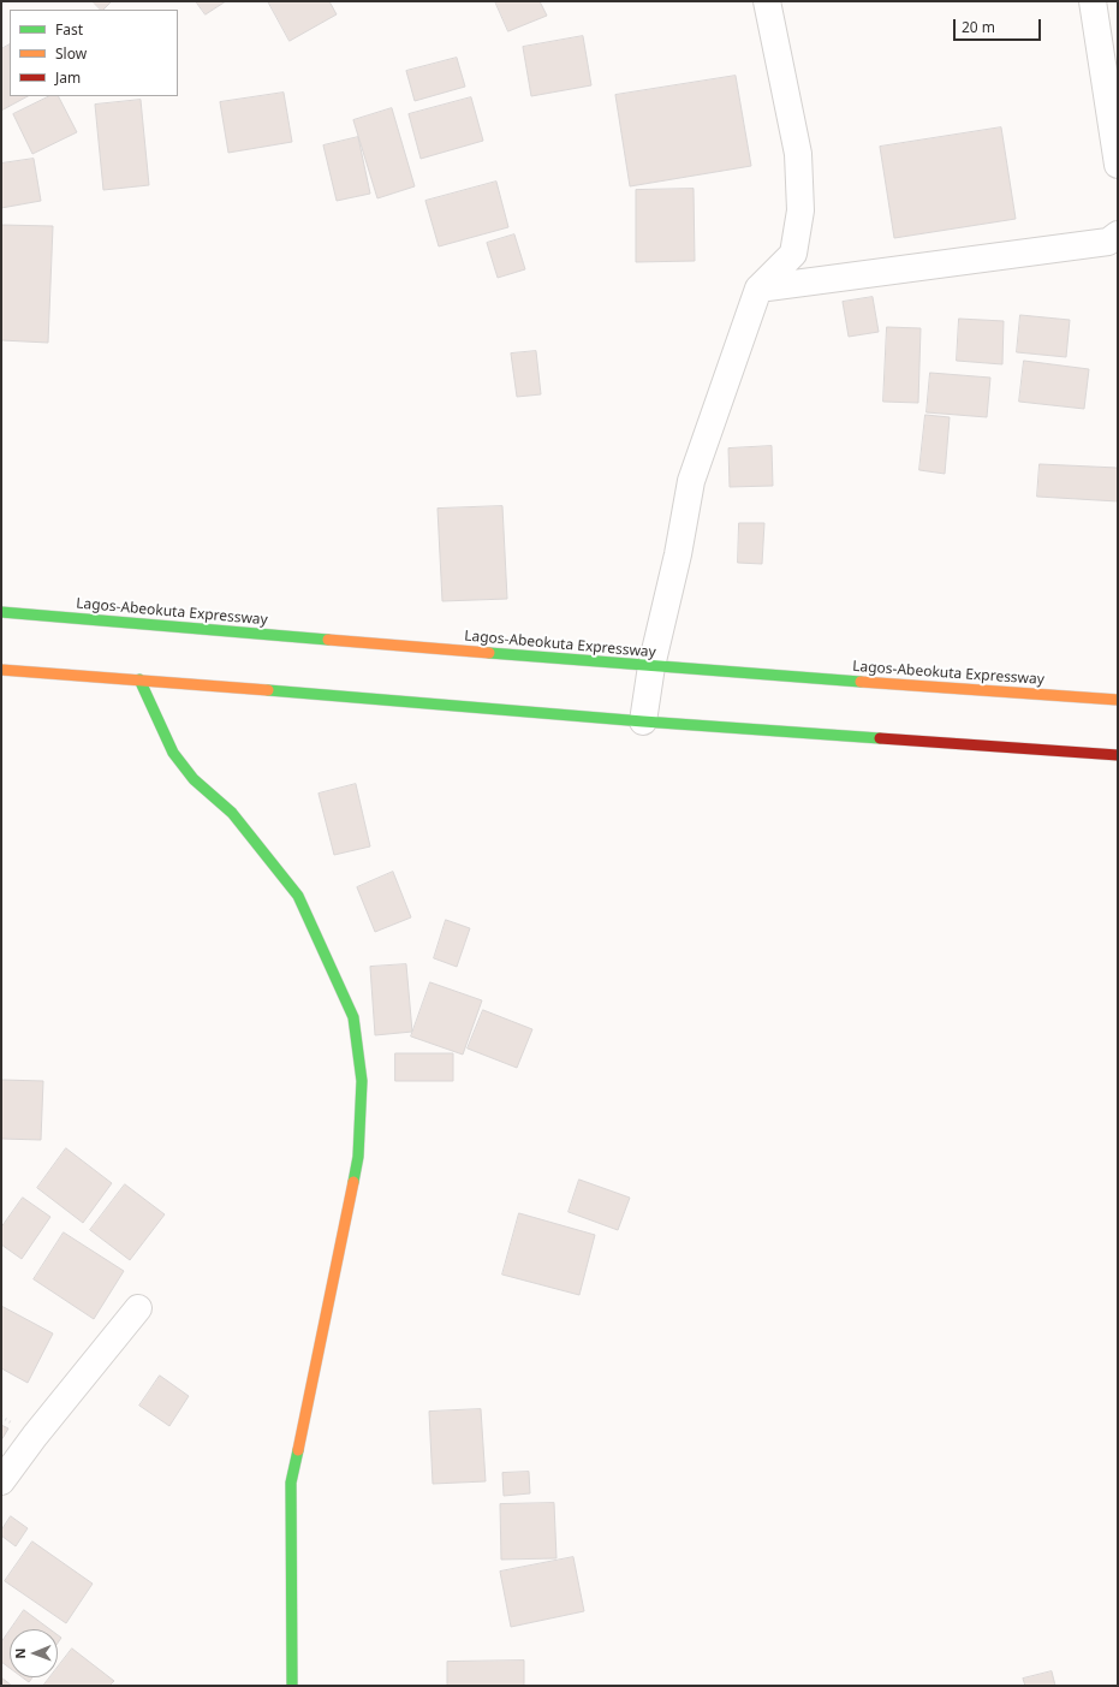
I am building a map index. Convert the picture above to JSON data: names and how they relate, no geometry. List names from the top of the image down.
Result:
{
  "streets": {
    "main road": ["Lagos-Abeokuta Expressway"]
  },
  "legend": ["Fast", "Slow", "Jam"],
  "scale_bar": "20 m",
  "north": "left"
}
